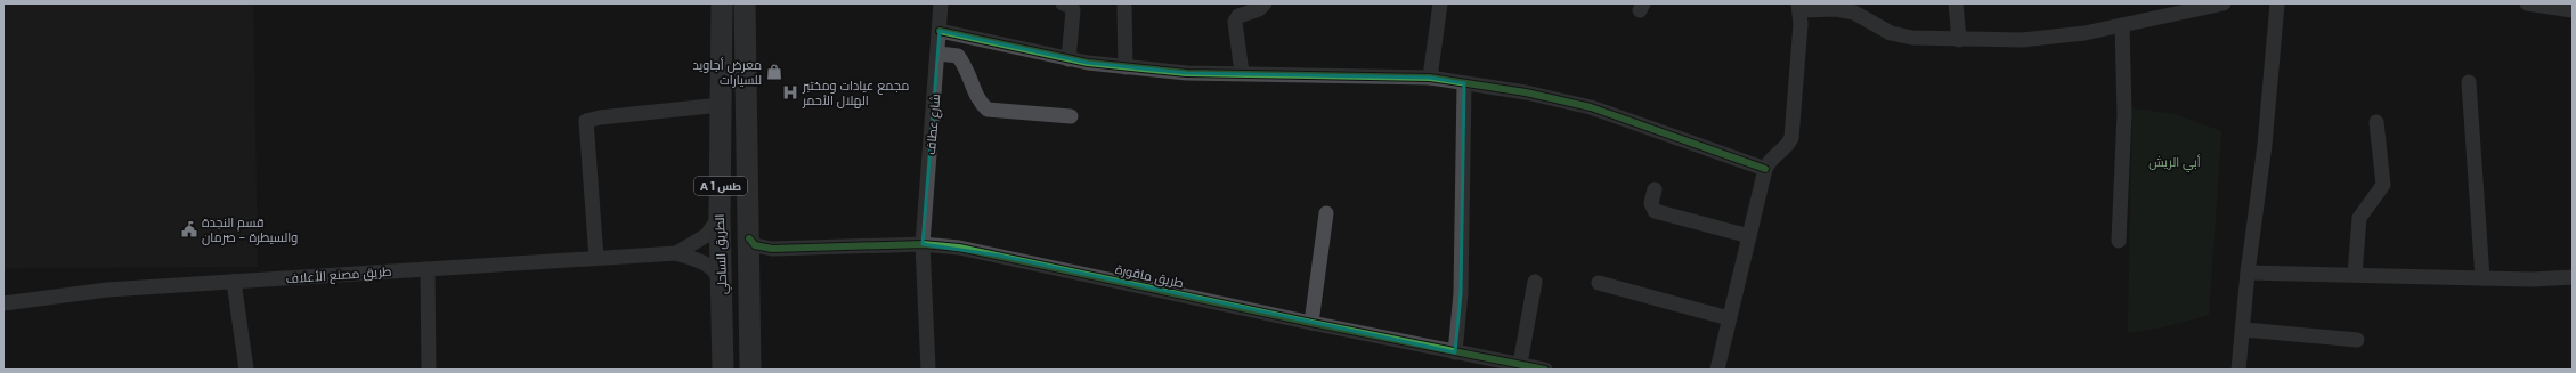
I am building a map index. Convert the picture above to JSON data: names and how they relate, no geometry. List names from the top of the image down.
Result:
{
  "streets": {
    "highway": ["A 1 طس", "الطريق الساحلي"],
    "street": ["شارع عطاف", "طريق مصنع الأعلاف", "طريق ماقورة"]
  },
  "crossings": [
    ["شارع عطاف", "طريق ماقورة"],
    ["A 1 طس", "طريق ماقورة"],
    ["الطريق الساحلي", "طريق مصنع الأعلاف"]
  ],
  "parks": ["أبي الريش"],
  "places": {
    "shop": ["معرض أجاويد للسيارات"],
    "hospital": ["مجمع عيادات ومختبر الهلال الأحمر"],
    "public building": ["قسم النجدة والسيطرة - صرمان"]
  }
}
